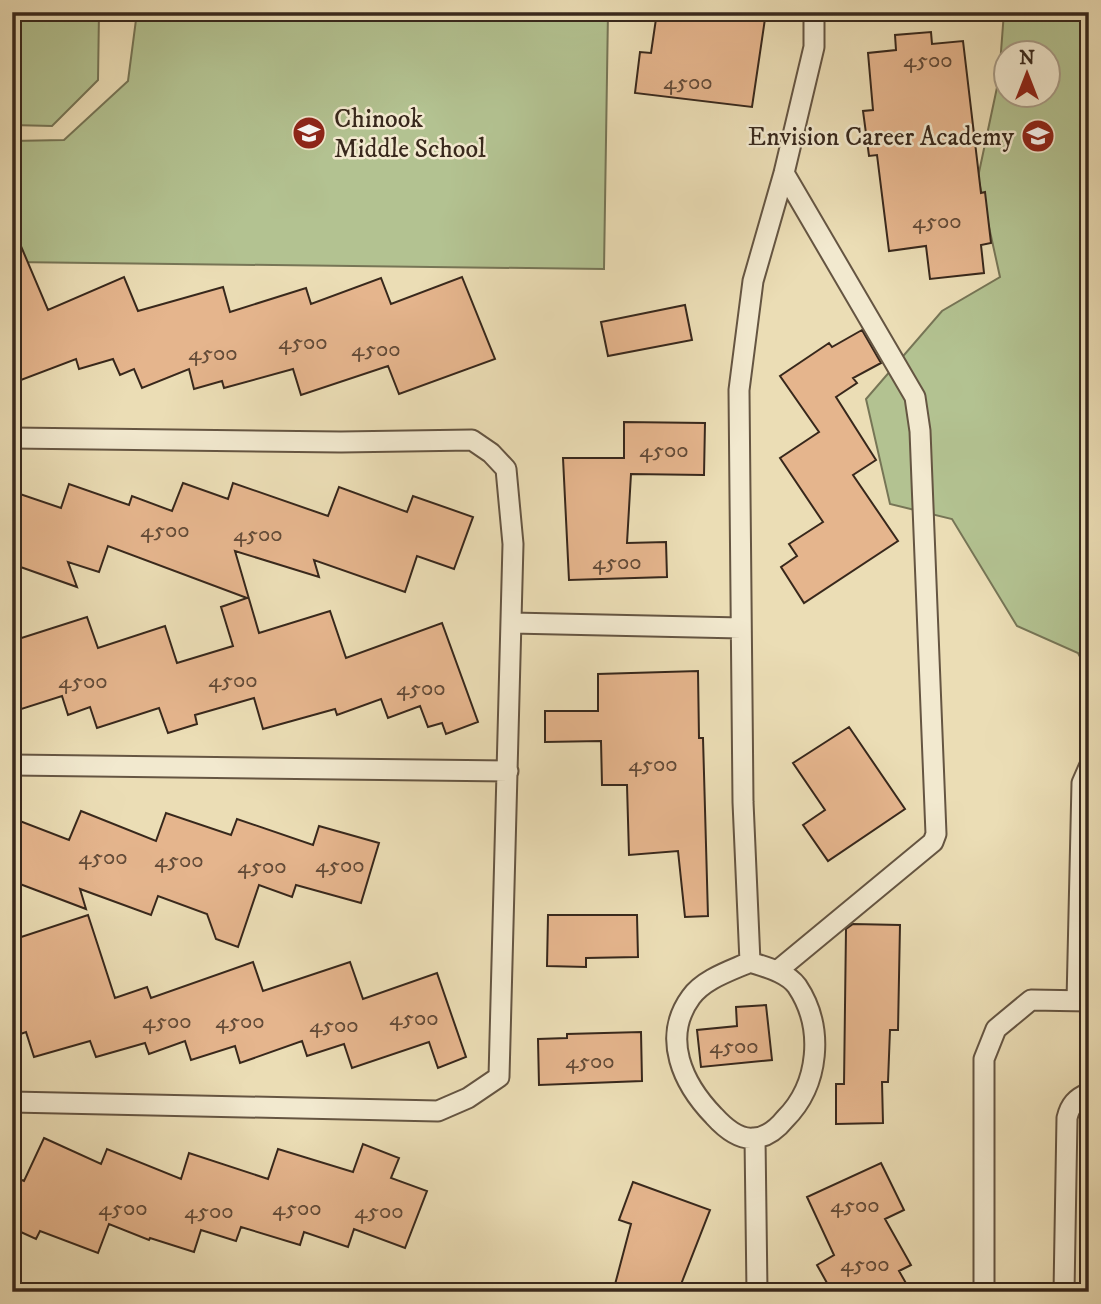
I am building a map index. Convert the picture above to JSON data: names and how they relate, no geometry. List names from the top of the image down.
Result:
{
  "places": {
    "school or university": ["Chinook Middle School", "Envision Career Academy"]
  },
  "house_numbers": [
    "4500",
    "4500",
    "4500",
    "4500",
    "4500",
    "4500",
    "4500",
    "4500",
    "4500",
    "4500",
    "4500",
    "4500",
    "4500",
    "4500",
    "4500",
    "4500",
    "4500",
    "4500",
    "4500",
    "4500",
    "4500",
    "4500",
    "4500",
    "4500",
    "4500",
    "4500",
    "4500",
    "4500",
    "4500",
    "4500"
  ],
  "north": "top"
}
